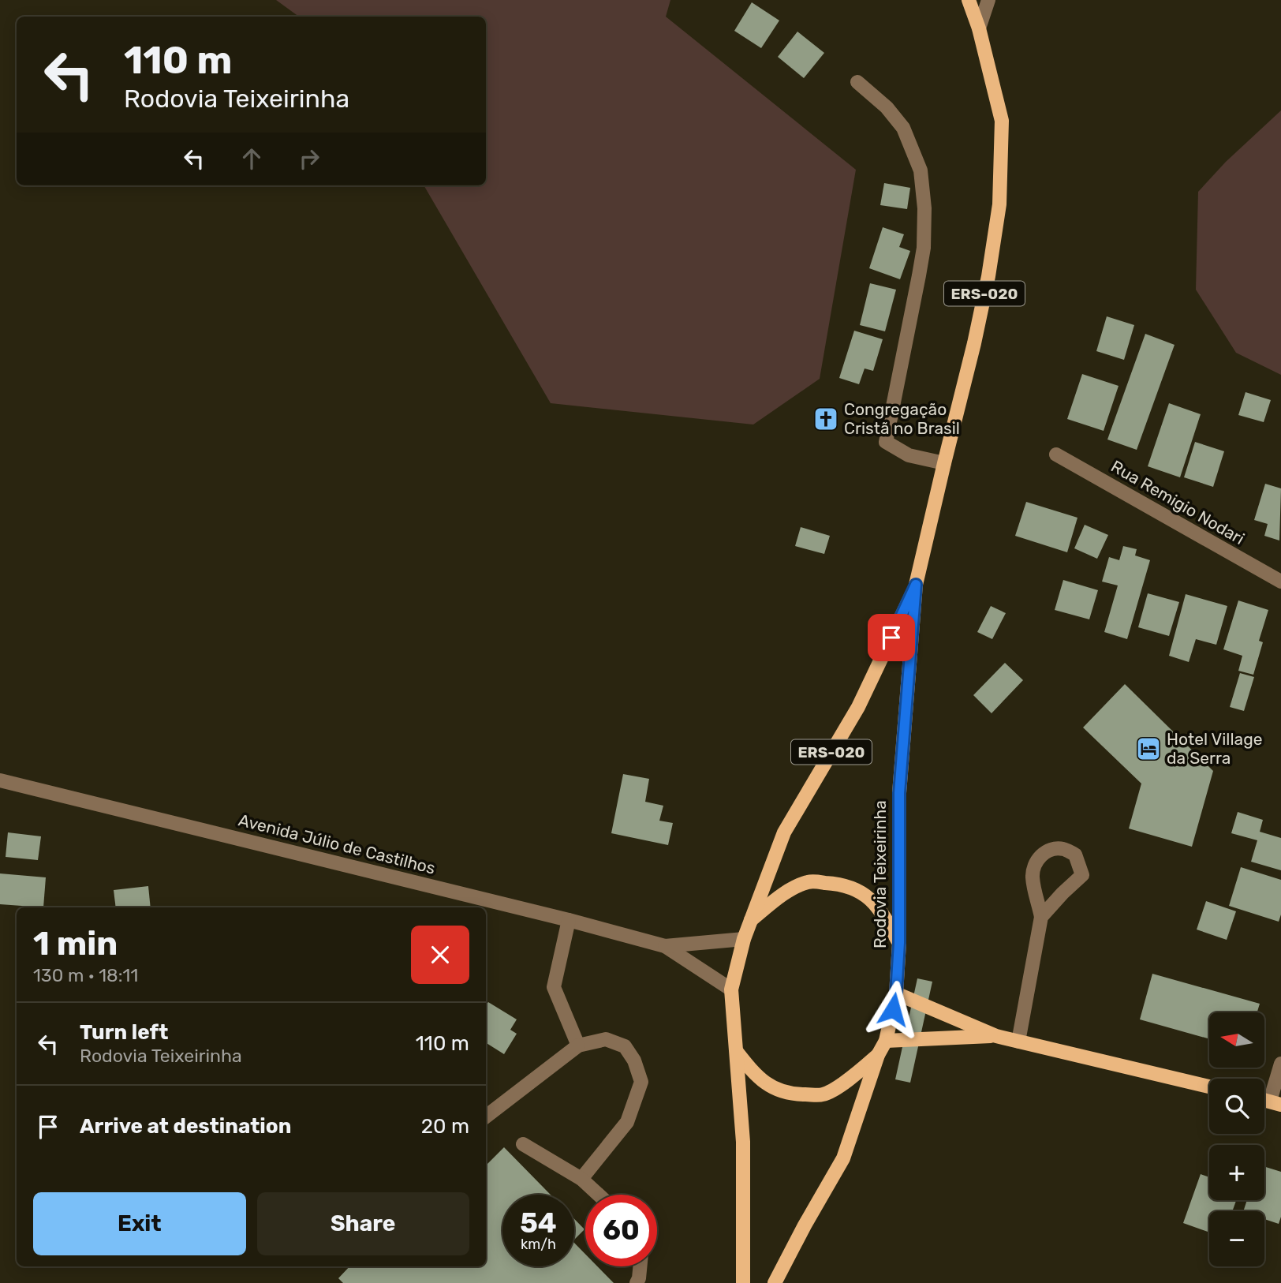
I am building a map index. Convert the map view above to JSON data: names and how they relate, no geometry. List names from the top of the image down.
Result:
{
  "streets": {
    "main road": ["ERS-020", "Rodovia Teixeirinha"],
    "street": ["Rua Remigio Nodari", "Avenida Júlio de Castilhos"]
  },
  "crossings": [
    ["ERS-020", "Avenida Júlio de Castilhos"],
    ["ERS-020", "Rodovia Teixeirinha"],
    ["Avenida Júlio de Castilhos", "Rodovia Teixeirinha"]
  ],
  "places": {
    "church": ["Congregação Cristã no Brasil"],
    "hotel": ["Hotel Village da Serra"]
  },
  "north": "left",
  "page": {
    "turn": ["110 m", "Rodovia Teixeirinha"],
    "heading": ["1 min", "130 m · 18:11"],
    "list": [
      {
        "name": "Turn left",
        "note": "Rodovia Teixeirinha",
        "value": "110 m"
      },
      {
        "name": "Arrive at destination",
        "value": "20 m"
      }
    ],
    "map_buttons": ["+", "−"],
    "buttons": ["Exit", "Share"],
    "speed": "54 km/h",
    "limit": "60"
  }
}
